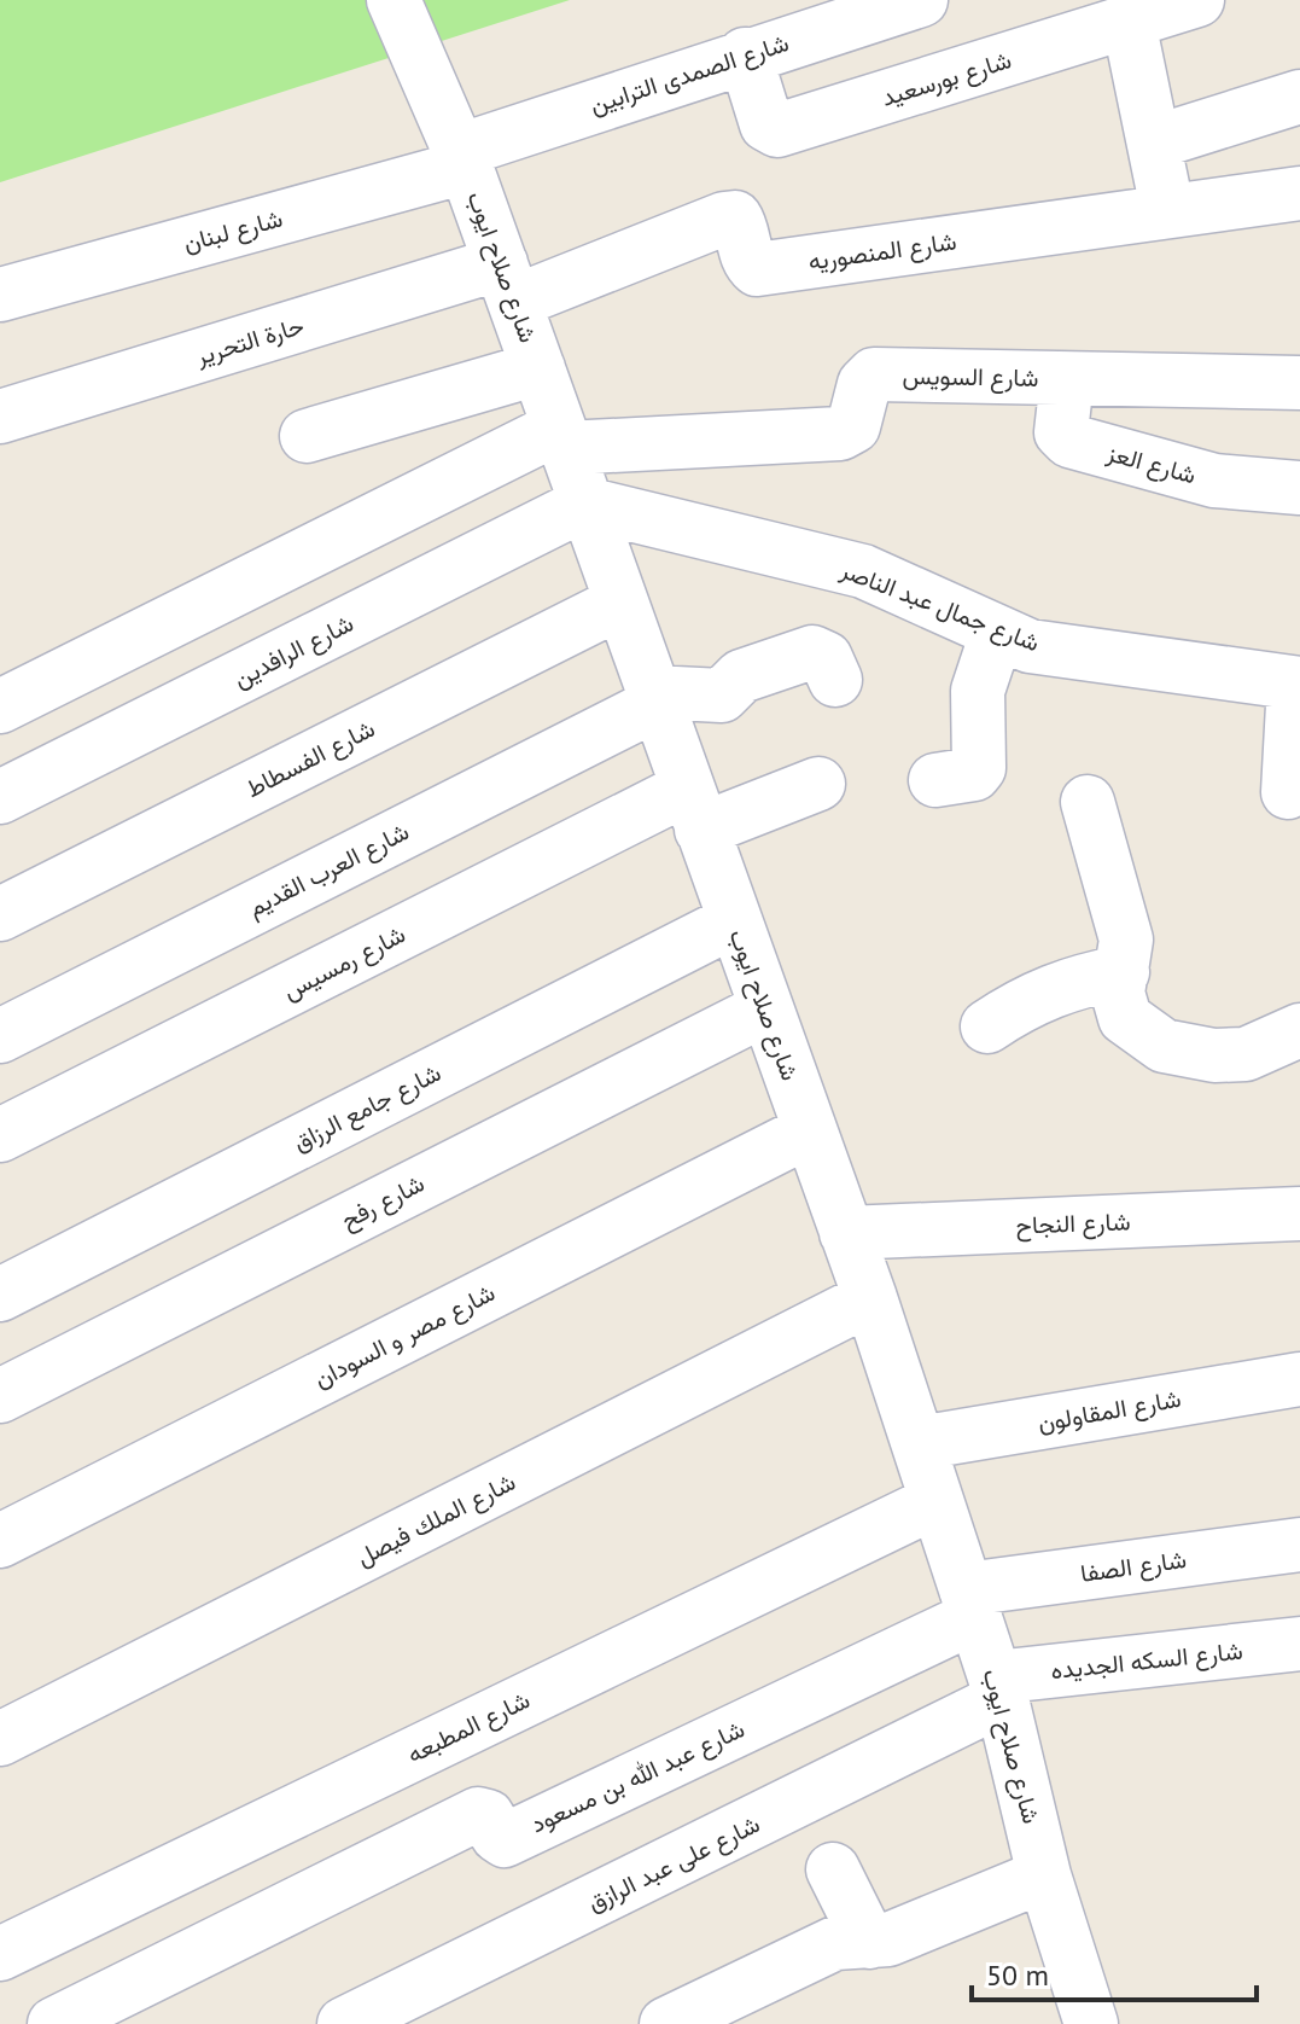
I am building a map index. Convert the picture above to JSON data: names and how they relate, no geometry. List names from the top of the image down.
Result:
{
  "streets": {
    "street": [
      "شارع الصمدى الترابين",
      "شارع بورسعيد",
      "شارع لبنان",
      "شارع المنصوريه",
      "شارع صلاح ايوب",
      "حارة التحرير",
      "شارع السويس",
      "شارع العز",
      "شارع جمال عبد الناصر",
      "شارع الرافدين",
      "شارع الفسطاط",
      "شارع العرب القديم",
      "شارع رمسيس",
      "شارع جامع الرزاق",
      "شارع رفح",
      "شارع النجاح",
      "شارع مصر و السودان",
      "شارع المقاولون",
      "شارع الملك فيصل",
      "شارع الصفا",
      "شارع السكه الجديده",
      "شارع المطبعه",
      "شارع عبد الله بن مسعود",
      "شارع على عبد الرازق"
    ]
  },
  "crossings": [
    ["شارع الصمدى الترابين", "شارع بورسعيد"],
    ["شارع الصمدى الترابين", "شارع لبنان"],
    ["شارع الصمدى الترابين", "شارع صلاح ايوب"],
    ["شارع لبنان", "شارع صلاح ايوب"],
    ["شارع المنصوريه", "شارع صلاح ايوب"],
    ["شارع المنصوريه", "حارة التحرير"],
    ["شارع صلاح ايوب", "حارة التحرير"],
    ["شارع صلاح ايوب", "شارع السويس"],
    ["شارع صلاح ايوب", "شارع جمال عبد الناصر"],
    ["شارع صلاح ايوب", "شارع الرافدين"],
    ["شارع صلاح ايوب", "شارع الفسطاط"],
    ["شارع صلاح ايوب", "شارع العرب القديم"],
    ["شارع صلاح ايوب", "شارع رمسيس"],
    ["شارع صلاح ايوب", "شارع جامع الرزاق"],
    ["شارع صلاح ايوب", "شارع رفح"],
    ["شارع صلاح ايوب", "شارع النجاح"],
    ["شارع صلاح ايوب", "شارع مصر و السودان"],
    ["شارع صلاح ايوب", "شارع المقاولون"],
    ["شارع صلاح ايوب", "شارع الملك فيصل"],
    ["شارع صلاح ايوب", "شارع الصفا"],
    ["شارع صلاح ايوب", "شارع السكه الجديده"],
    ["شارع صلاح ايوب", "شارع المطبعه"],
    ["شارع صلاح ايوب", "شارع عبد الله بن مسعود"],
    ["شارع صلاح ايوب", "شارع على عبد الرازق"],
    ["شارع السويس", "شارع العز"],
    ["شارع جمال عبد الناصر", "شارع الرافدين"],
    ["شارع الصفا", "شارع عبد الله بن مسعود"],
    ["شارع السكه الجديده", "شارع على عبد الرازق"]
  ],
  "scale_bar": "50 m"
}
